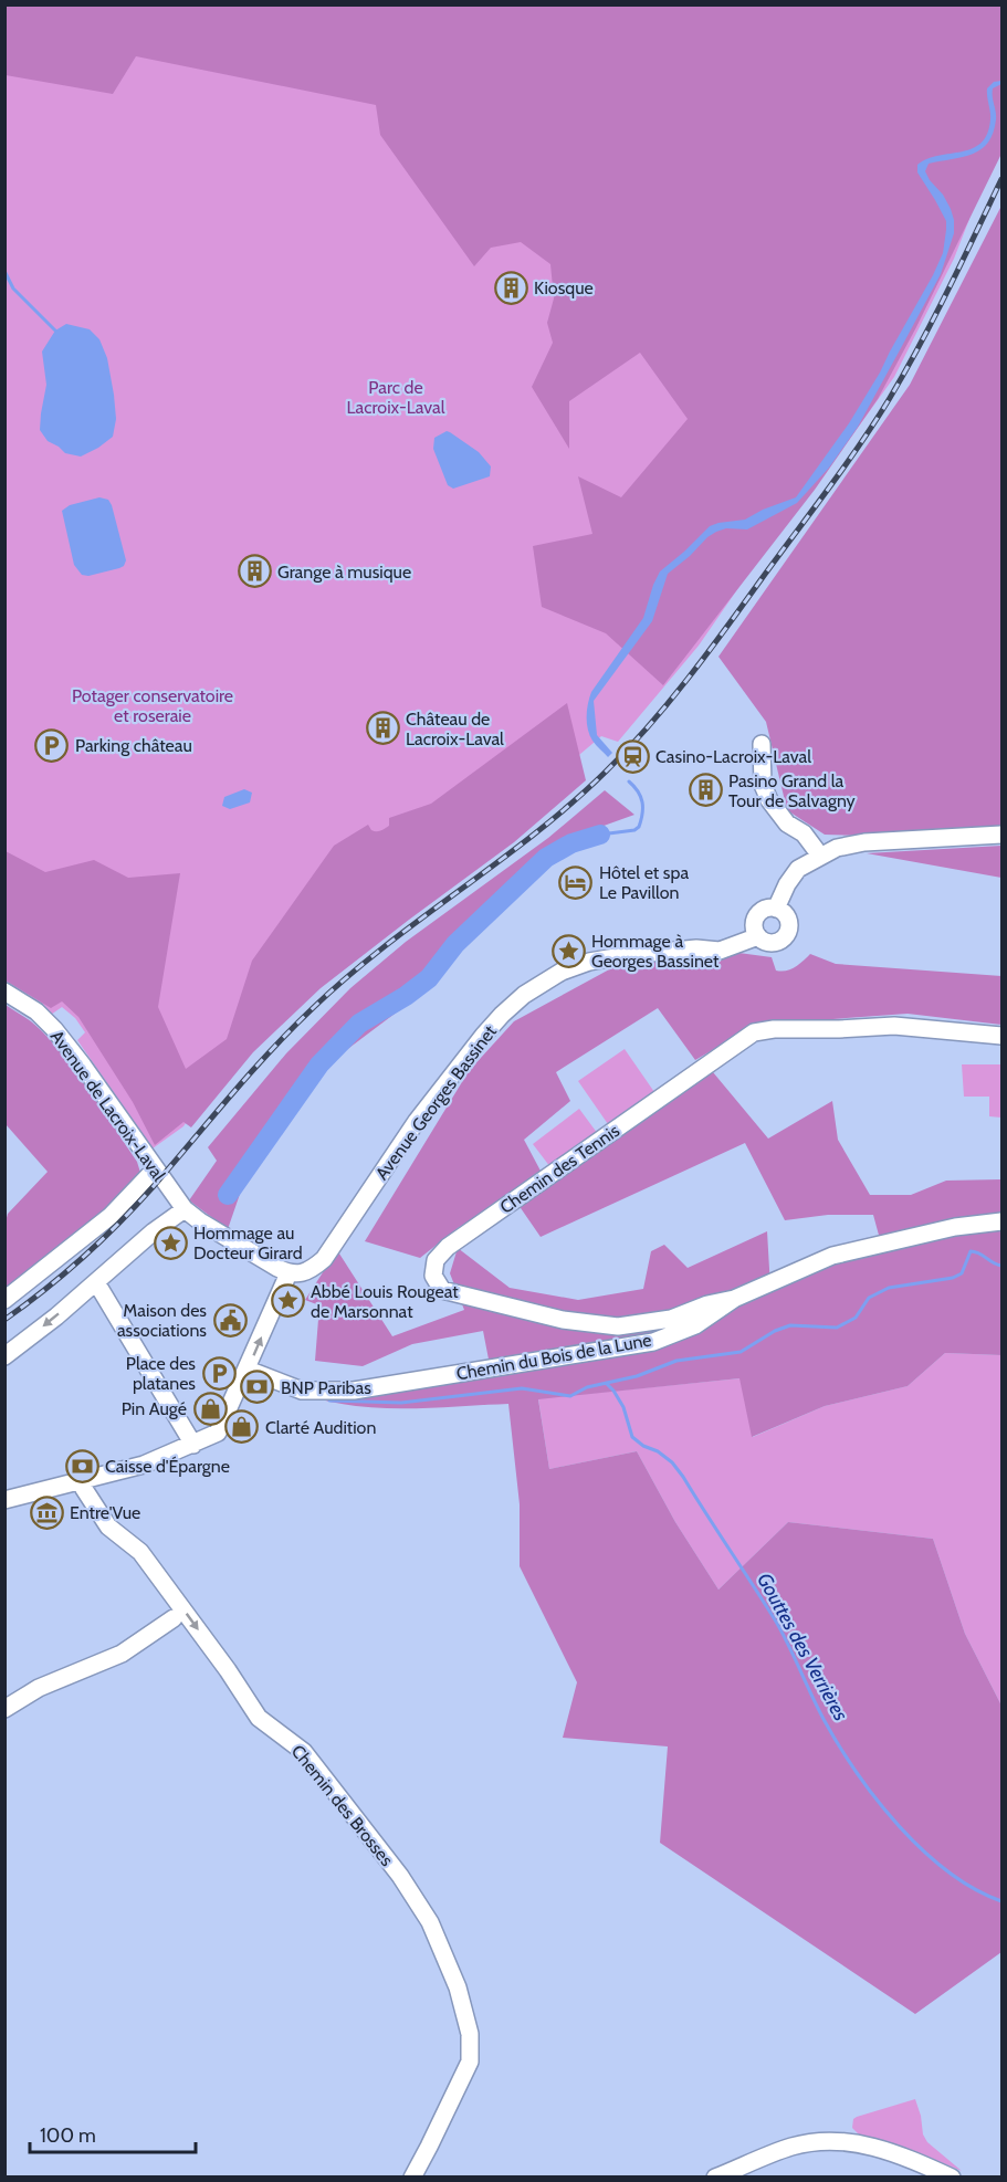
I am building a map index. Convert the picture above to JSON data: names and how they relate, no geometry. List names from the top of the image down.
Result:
{
  "streets": {
    "street": [
      "Avenue Georges Bassinet",
      "Avenue de Lacroix-Laval",
      "Chemin des Tennis",
      "Chemin du Bois de la Lune",
      "Chemin des Brosses"
    ]
  },
  "crossings": [
    ["Avenue Georges Bassinet", "Avenue de Lacroix-Laval"],
    ["Chemin des Tennis", "Chemin du Bois de la Lune"]
  ],
  "one_way": ["Chemin des Brosses"],
  "water": ["Gouttes des Verrières"],
  "parks": ["Parc de Lacroix-Laval", "Potager conservatoire et roseraie"],
  "places": {
    "building": [
      "Kiosque",
      "Grange à musique",
      "Château de Lacroix-Laval",
      "Pasino Grand la Tour de Salvagny"
    ],
    "parking": ["Parking château", "Place des platanes"],
    "station": ["Casino-Lacroix-Laval"],
    "hotel": ["Hôtel et spa Le Pavillon"],
    "place": ["Hommage à Georges Bassinet", "Hommage au Docteur Girard", "Abbé Louis Rougeat de Marsonnat"],
    "public building": ["Maison des associations"],
    "bank": ["BNP Paribas", "Caisse d'Épargne"],
    "shop": ["Pin Augé", "Clarté Audition"],
    "museum": ["Entre'Vue"]
  },
  "scale_bar": "100 m"
}
